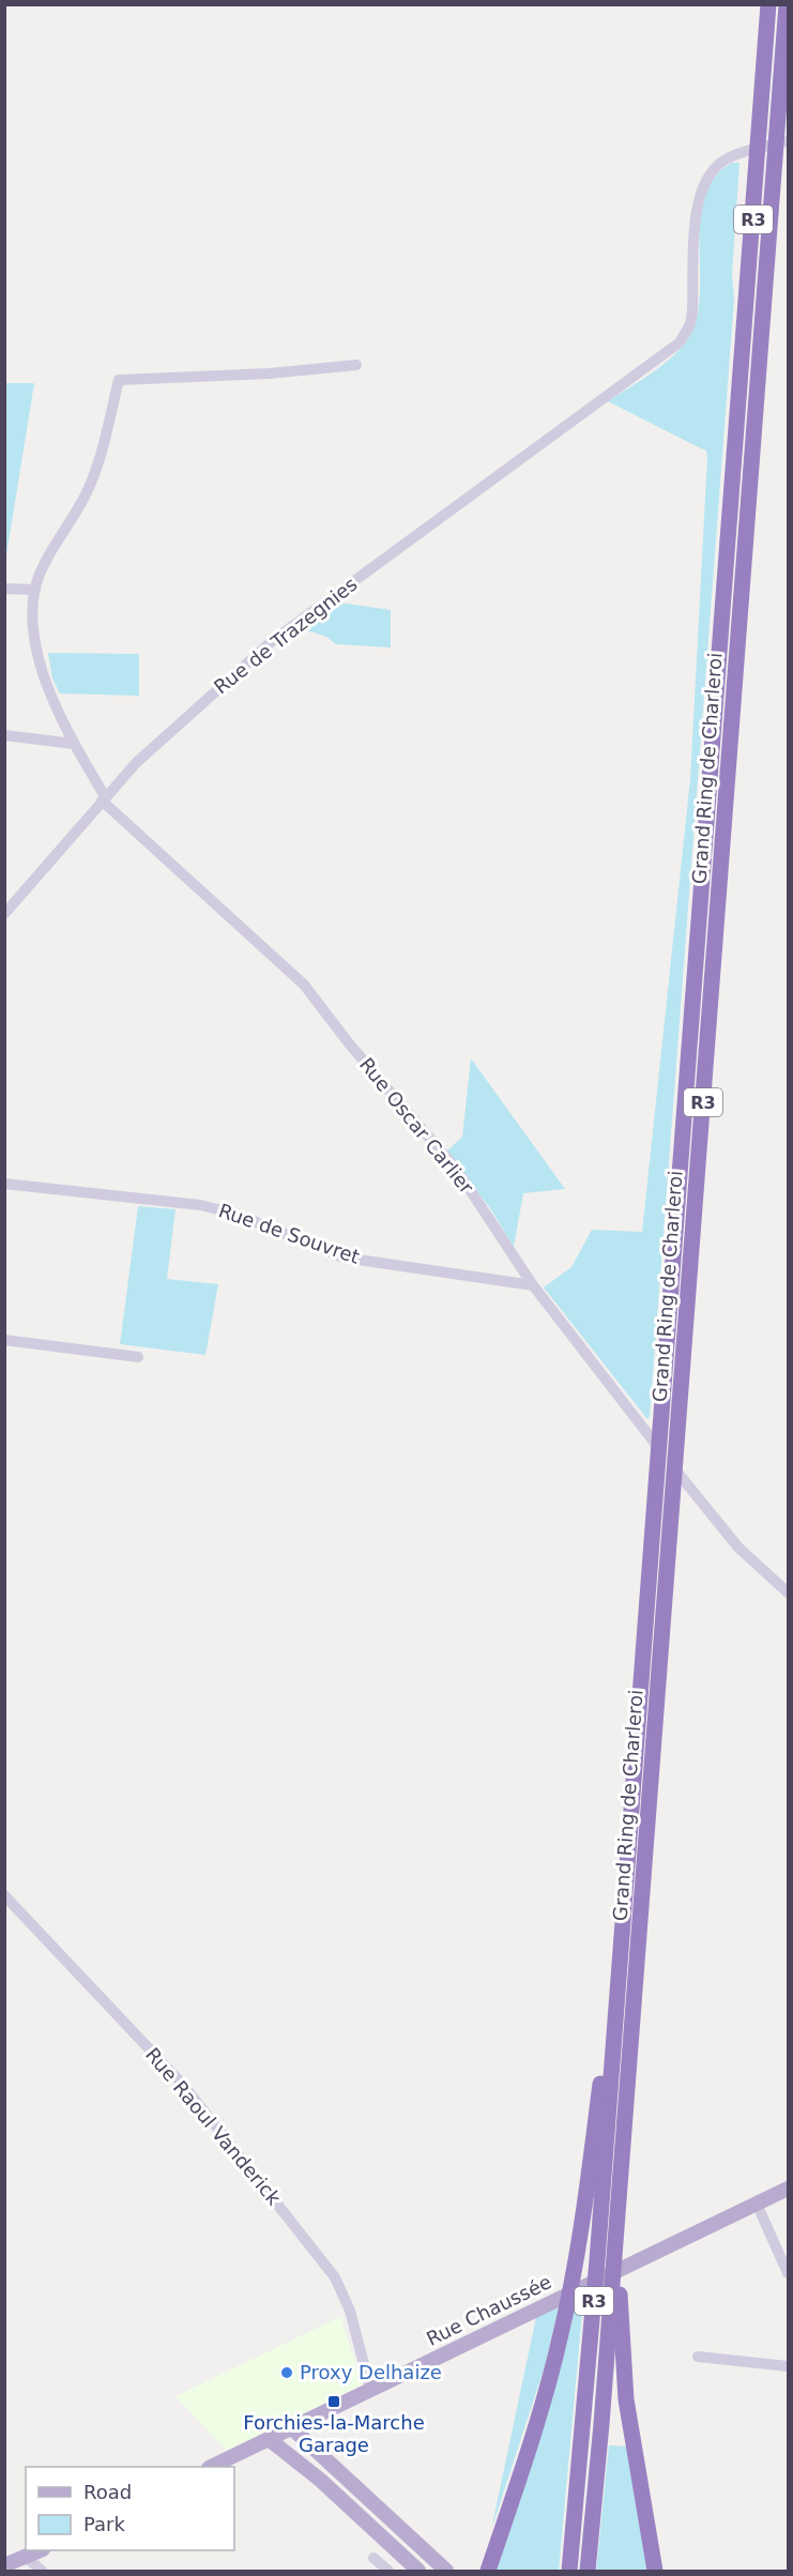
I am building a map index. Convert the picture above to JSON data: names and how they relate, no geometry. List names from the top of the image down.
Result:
{
  "streets": {
    "highway": ["R3", "Grand Ring de Charleroi"],
    "main road": ["Rue Chaussée"],
    "street": [
      "Rue de Trazegnies",
      "Rue Oscar Carlier",
      "Rue de Souvret",
      "Rue Raoul Vanderick"
    ]
  },
  "crossings": [
    ["Rue de Trazegnies", "Rue Oscar Carlier"],
    ["Rue Oscar Carlier", "Rue de Souvret"],
    ["Rue Raoul Vanderick", "Rue Chaussée"]
  ],
  "places": {
    "other": ["Proxy Delhaize"],
    "transit": ["Forchies-la-Marche Garage"]
  },
  "legend": ["Road", "Park"]
}
